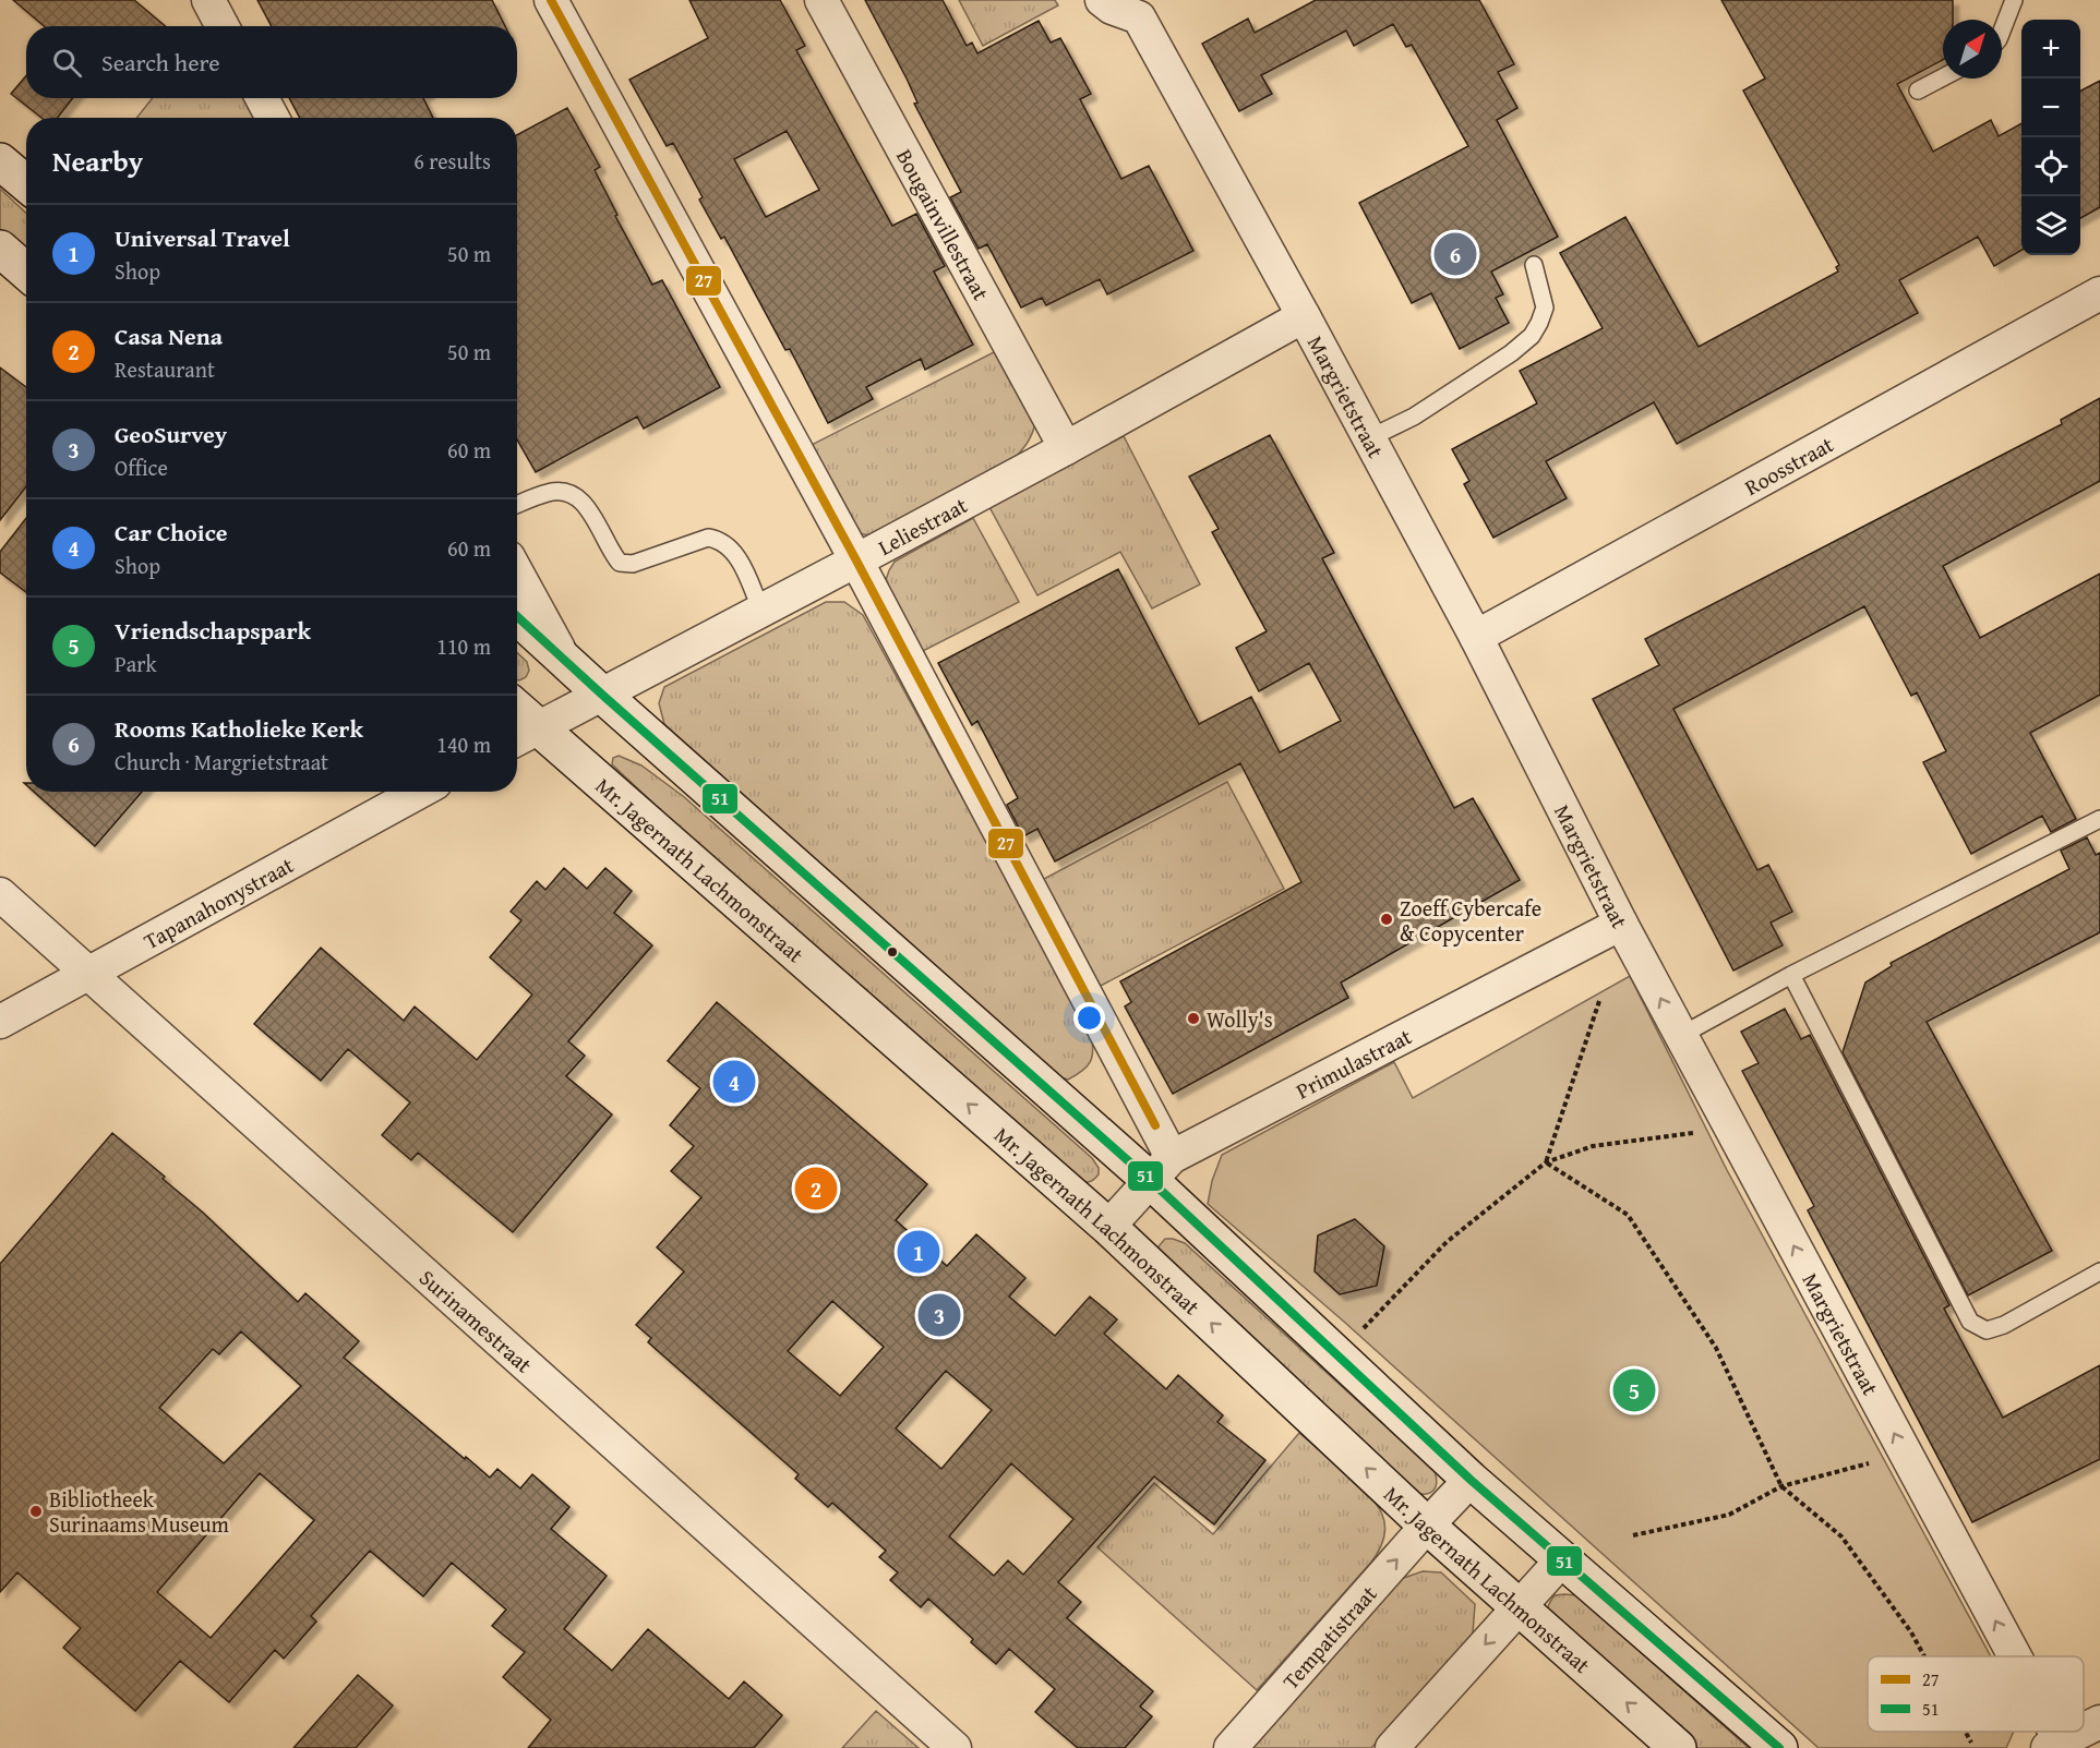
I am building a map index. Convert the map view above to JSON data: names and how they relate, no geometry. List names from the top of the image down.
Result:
{
  "streets": {
    "main road": ["Mr. Jagernath Lachmonstraat"],
    "street": [
      "Bougainvillestraat",
      "Margrietstraat",
      "Roosstraat",
      "Leliestraat",
      "Tapanahonystraat",
      "Primulastraat",
      "Surinamestraat",
      "Tempatistraat"
    ]
  },
  "crossings": [
    ["Bougainvillestraat", "Leliestraat"],
    ["Margrietstraat", "Roosstraat"],
    ["Margrietstraat", "Leliestraat"],
    ["Margrietstraat", "Primulastraat"],
    ["Leliestraat", "Mr. Jagernath Lachmonstraat"],
    ["Mr. Jagernath Lachmonstraat", "Primulastraat"],
    ["Mr. Jagernath Lachmonstraat", "Tempatistraat"],
    ["Tapanahonystraat", "Surinamestraat"]
  ],
  "one_way": ["Margrietstraat"],
  "places": ["Zoeff Cybercafe & Copycenter", "Wolly's", "Bibliotheek Surinaams Museum"],
  "lines": ["transit line 27", "transit line 51"],
  "legend": ["27", "51"],
  "north": "top right",
  "page": {
    "map_buttons": ["+", "−"],
    "search": "Search here",
    "heading": ["Nearby", "6 results"],
    "list": [
      {
        "mark": "1",
        "name": "Universal Travel",
        "note": "Shop",
        "value": "50 m"
      },
      {
        "mark": "2",
        "name": "Casa Nena",
        "note": "Restaurant",
        "value": "50 m"
      },
      {
        "mark": "3",
        "name": "GeoSurvey",
        "note": "Office",
        "value": "60 m"
      },
      {
        "mark": "4",
        "name": "Car Choice",
        "note": "Shop",
        "value": "60 m"
      },
      {
        "mark": "5",
        "name": "Vriendschapspark",
        "note": "Park",
        "value": "110 m"
      },
      {
        "mark": "6",
        "name": "Rooms Katholieke Kerk",
        "note": "Church · Margrietstraat",
        "value": "140 m"
      }
    ],
    "pins": [
      "6",
      "4",
      "2",
      "1",
      "3",
      "5"
    ]
  }
}
